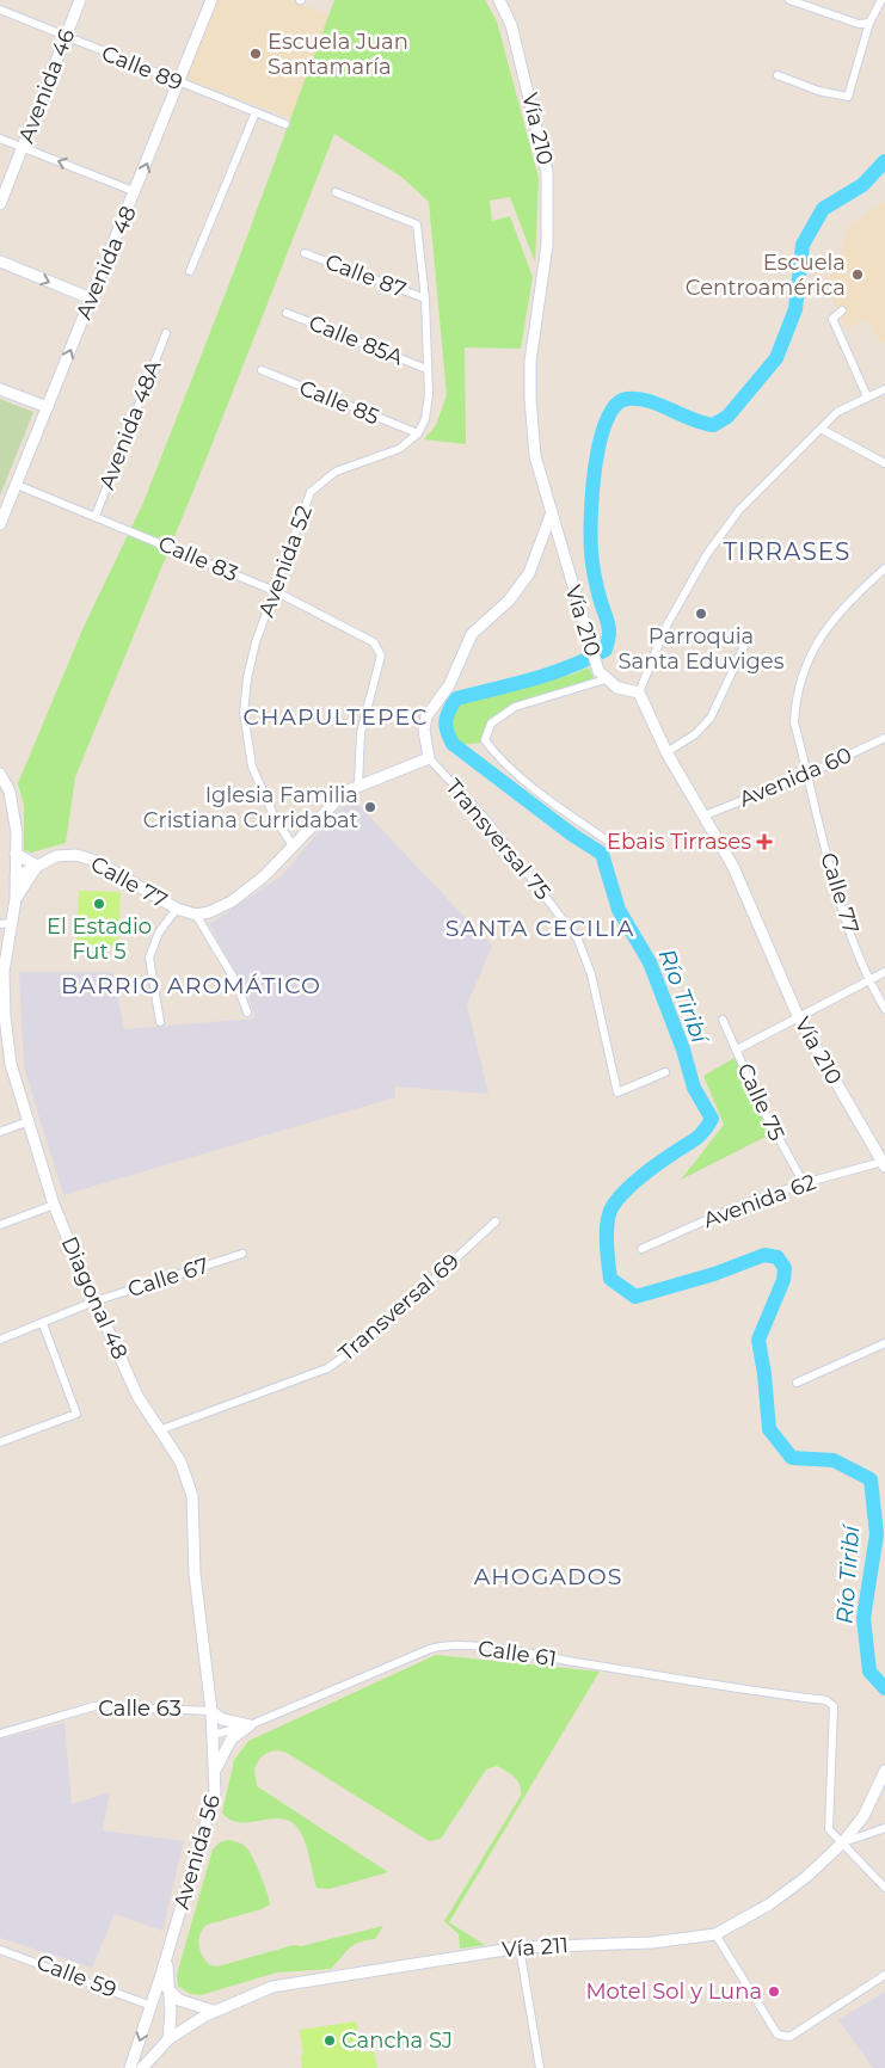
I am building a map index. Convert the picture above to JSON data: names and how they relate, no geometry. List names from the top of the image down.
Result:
{
  "streets": {
    "street": [
      "Calle 89",
      "Avenida 46",
      "Vía 210",
      "Avenida 48",
      "Calle 87",
      "Calle 85A",
      "Calle 85",
      "Avenida 48A",
      "Calle 83",
      "Avenida 52",
      "Avenida 60",
      "Transversal 75",
      "Calle 77",
      "Calle 75",
      "Avenida 62",
      "Calle 67",
      "Diagonal 48",
      "Transversal 69",
      "Calle 61",
      "Calle 63",
      "Avenida 56",
      "Vía 211",
      "Calle 59"
    ]
  },
  "crossings": [
    ["Calle 89", "Avenida 46"],
    ["Calle 89", "Avenida 48"],
    ["Vía 210", "Avenida 60"],
    ["Vía 210", "Avenida 62"],
    ["Avenida 48", "Calle 83"],
    ["Calle 85", "Avenida 52"],
    ["Avenida 48A", "Calle 83"],
    ["Calle 83", "Avenida 52"],
    ["Avenida 60", "Calle 77"],
    ["Calle 77", "Diagonal 48"],
    ["Calle 75", "Avenida 62"],
    ["Calle 67", "Diagonal 48"],
    ["Diagonal 48", "Transversal 69"],
    ["Diagonal 48", "Calle 63"],
    ["Diagonal 48", "Avenida 56"],
    ["Calle 61", "Avenida 56"],
    ["Calle 61", "Vía 211"],
    ["Calle 63", "Avenida 56"],
    ["Avenida 56", "Vía 211"],
    ["Avenida 56", "Calle 59"]
  ],
  "districts": [
    "TIRRASES",
    "CHAPULTEPEC",
    "SANTA CECILIA",
    "BARRIO AROMÁTICO",
    "AHOGADOS"
  ],
  "water": ["Río Tiribí"],
  "places": {
    "other": [
      "Escuela Juan Santamaría",
      "Escuela Centroamérica",
      "Parroquia Santa Eduviges",
      "Iglesia Familia Cristiana Curridabat",
      "El Estadio Fut 5",
      "Motel Sol y Luna",
      "Cancha SJ"
    ],
    "health": ["Ebais Tirrases"]
  }
}
